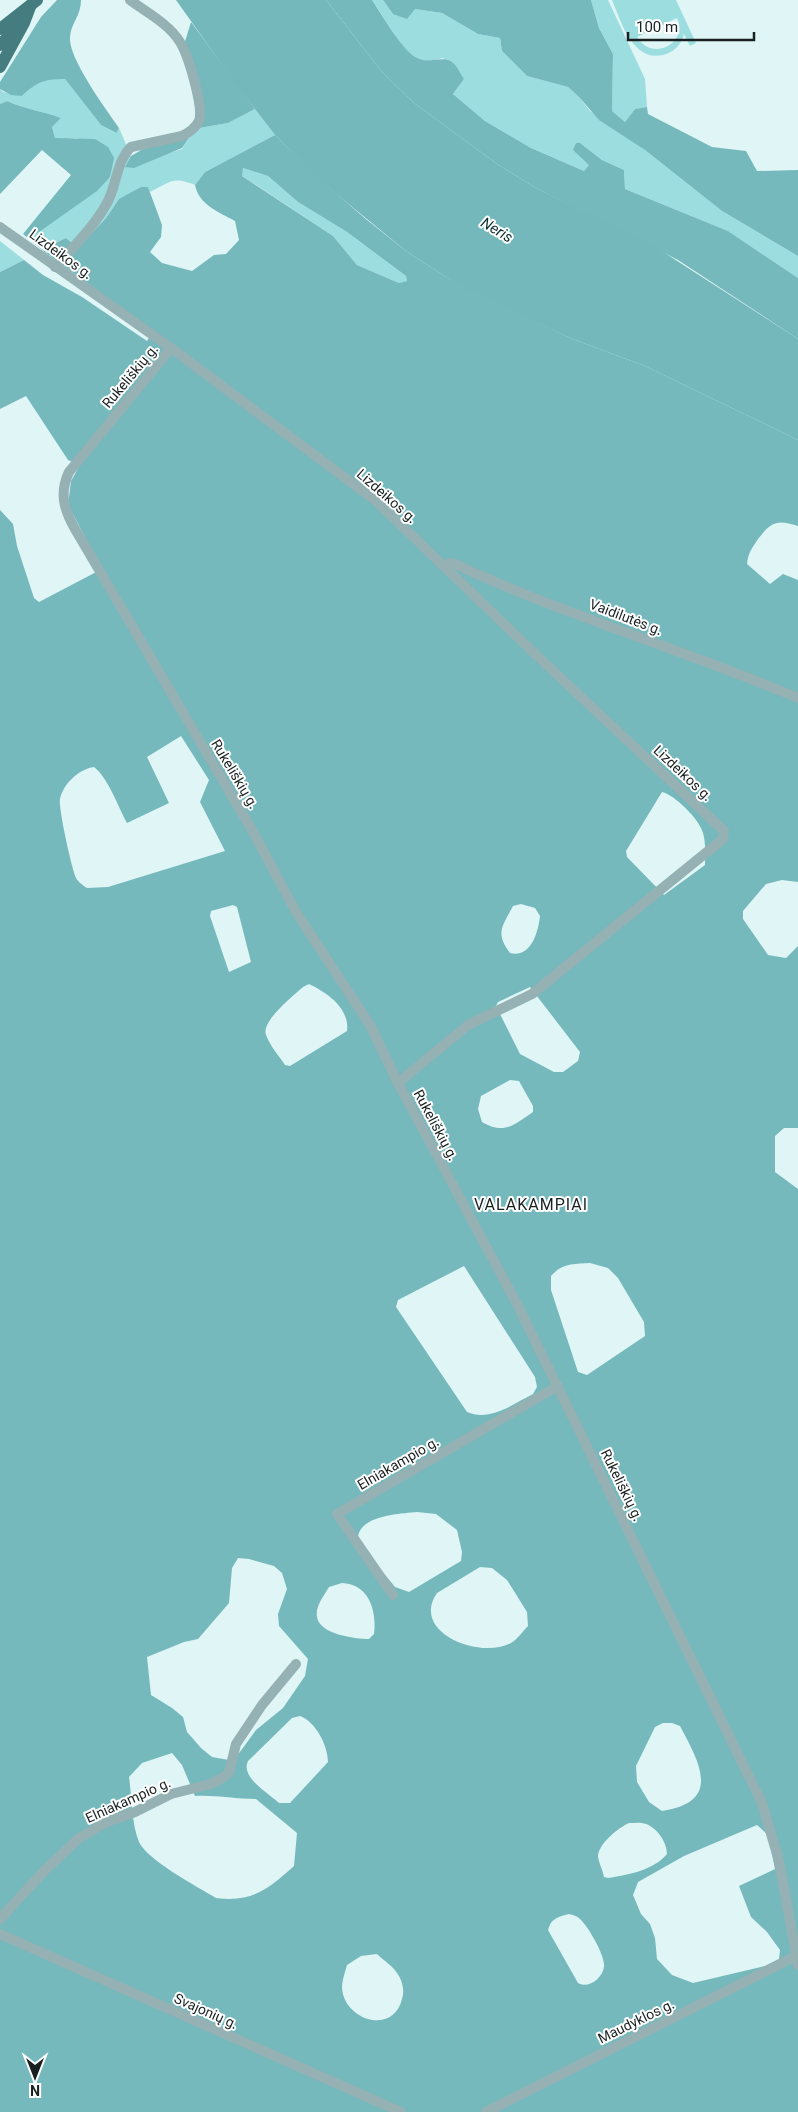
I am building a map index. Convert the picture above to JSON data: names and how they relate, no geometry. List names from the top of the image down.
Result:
{
  "streets": {
    "street": [
      "Lizdeikos g.",
      "Rukeliškių g.",
      "Vaidilutės g.",
      "Elniakampio g.",
      "Svajonių g.",
      "Maudyklos g."
    ]
  },
  "crossings": [
    ["Lizdeikos g.", "Rukeliškių g."],
    ["Lizdeikos g.", "Vaidilutės g."],
    ["Rukeliškių g.", "Elniakampio g."],
    ["Rukeliškių g.", "Maudyklos g."]
  ],
  "districts": ["VALAKAMPIAI"],
  "water": ["Neris"],
  "scale_bar": "100 m",
  "north": "bottom"
}
